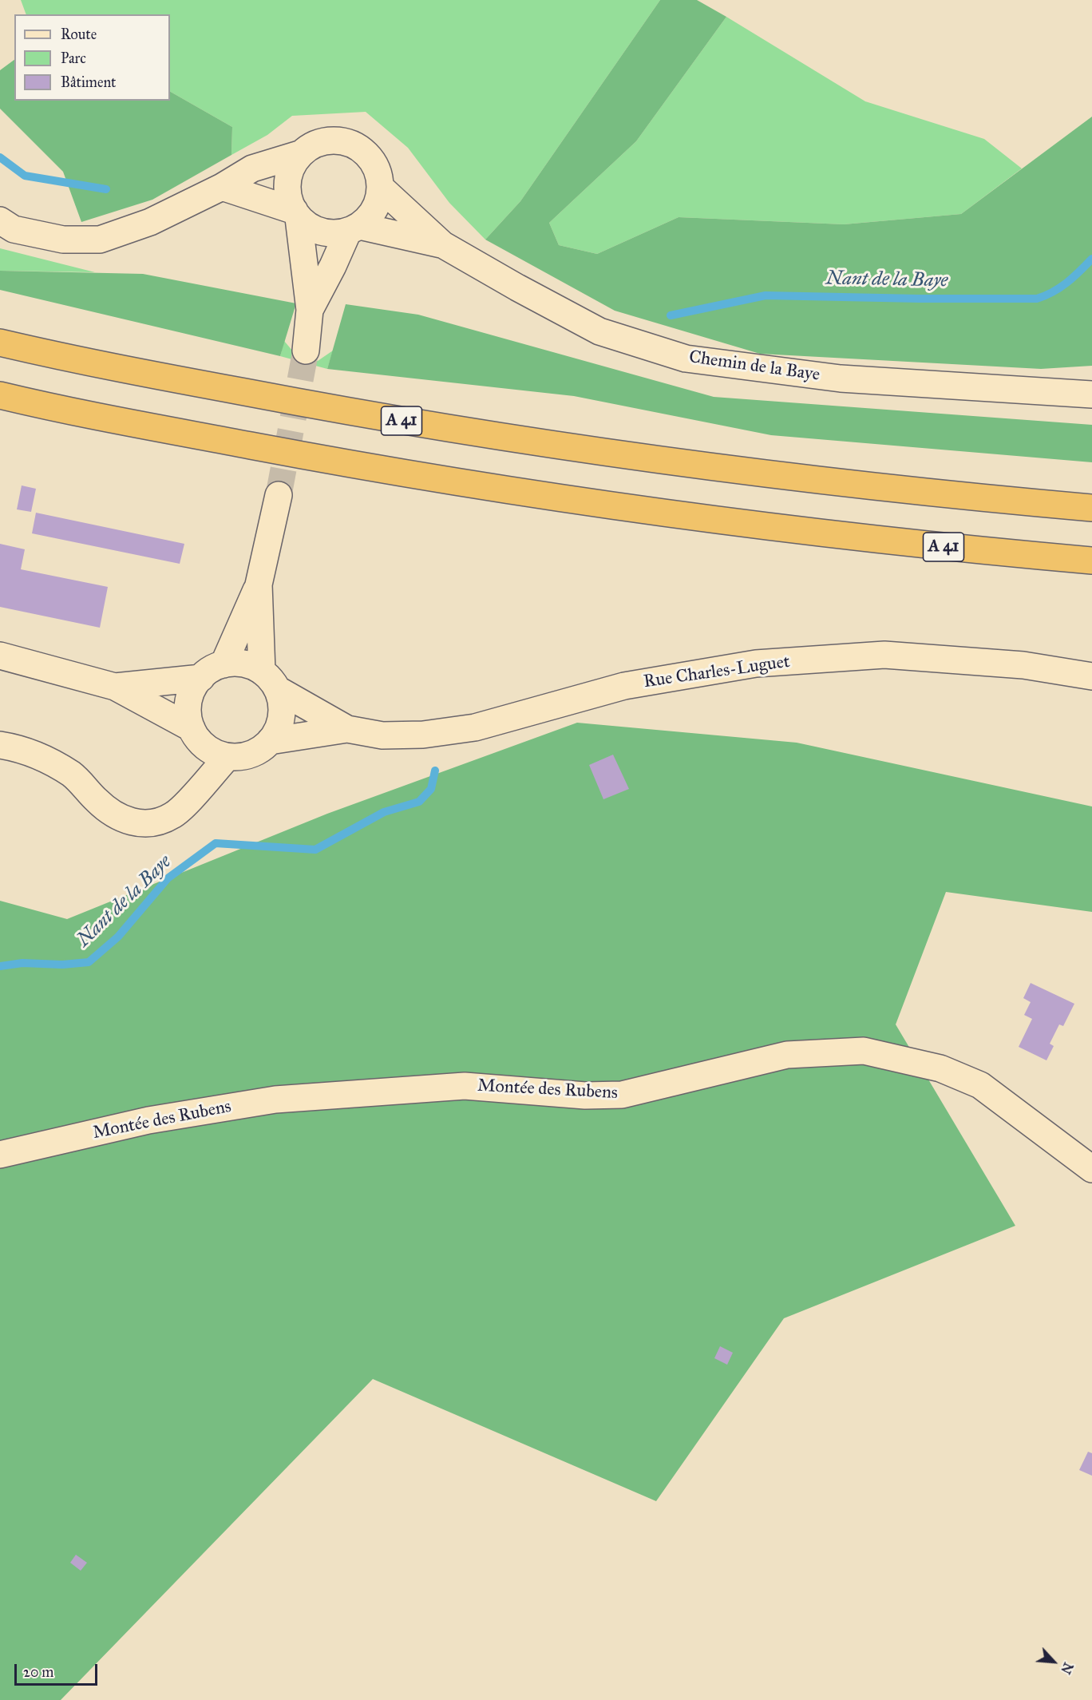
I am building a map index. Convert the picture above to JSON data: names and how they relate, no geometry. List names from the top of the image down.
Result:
{
  "streets": {
    "highway": ["A 41"],
    "street": ["Chemin de la Baye", "Rue Charles-Luguet", "Montée des Rubens"]
  },
  "water": ["Nant de la Baye"],
  "legend": ["Route", "Parc", "Bâtiment"],
  "scale_bar": "20 m",
  "north": "bottom right"
}
